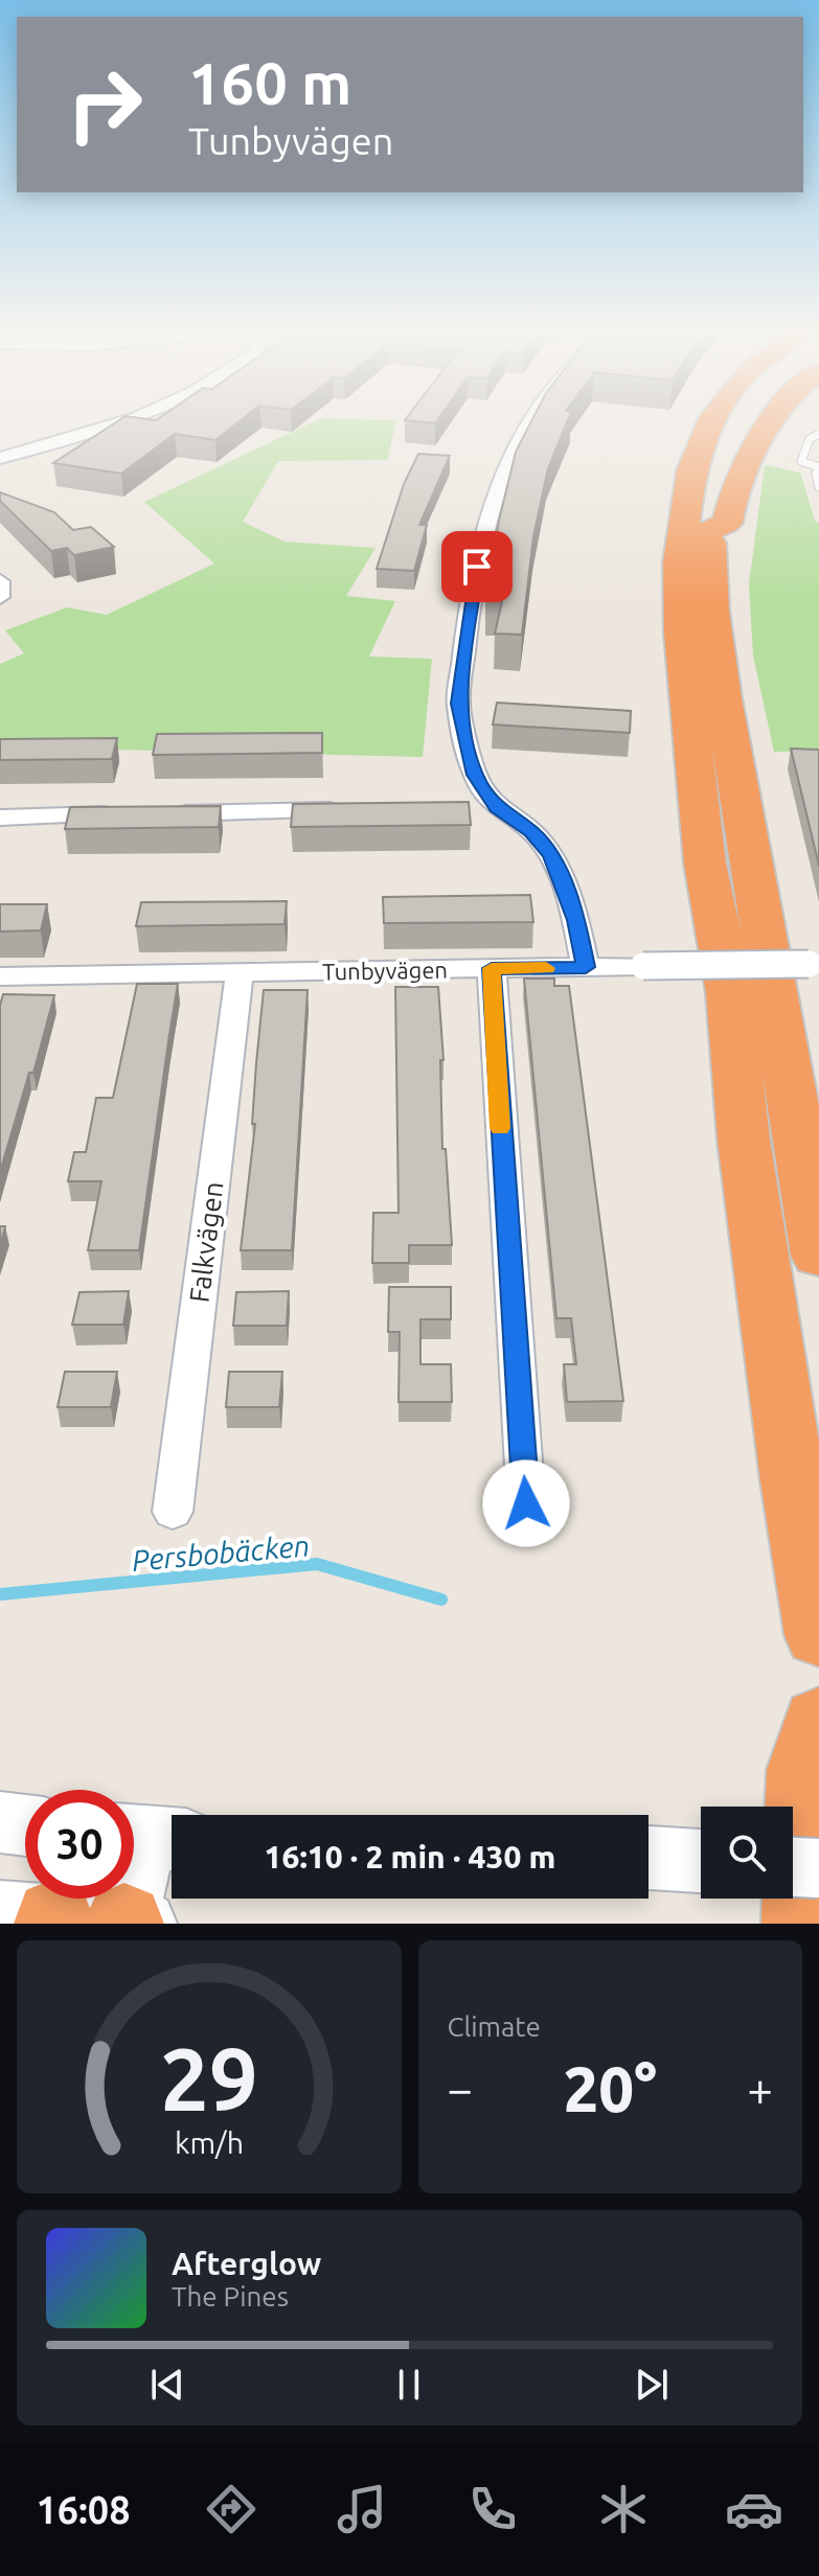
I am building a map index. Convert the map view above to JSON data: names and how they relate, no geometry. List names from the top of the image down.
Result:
{
  "streets": {
    "street": ["Tunbyvägen", "Falkvägen"]
  },
  "crossings": [
    ["Tunbyvägen", "Falkvägen"]
  ],
  "water": ["Persbobäcken"],
  "page": {
    "turn": ["160 m", "Tunbyvägen"],
    "limit": "30",
    "trip": "16:10 · 2 min · 430 m",
    "tile": "Climate",
    "heat": ["−", "20°", "+"],
    "song": ["Afterglow", "The Pines"],
    "tabs": "16:08",
    "gauge": ["29", "km/h"]
  }
}
